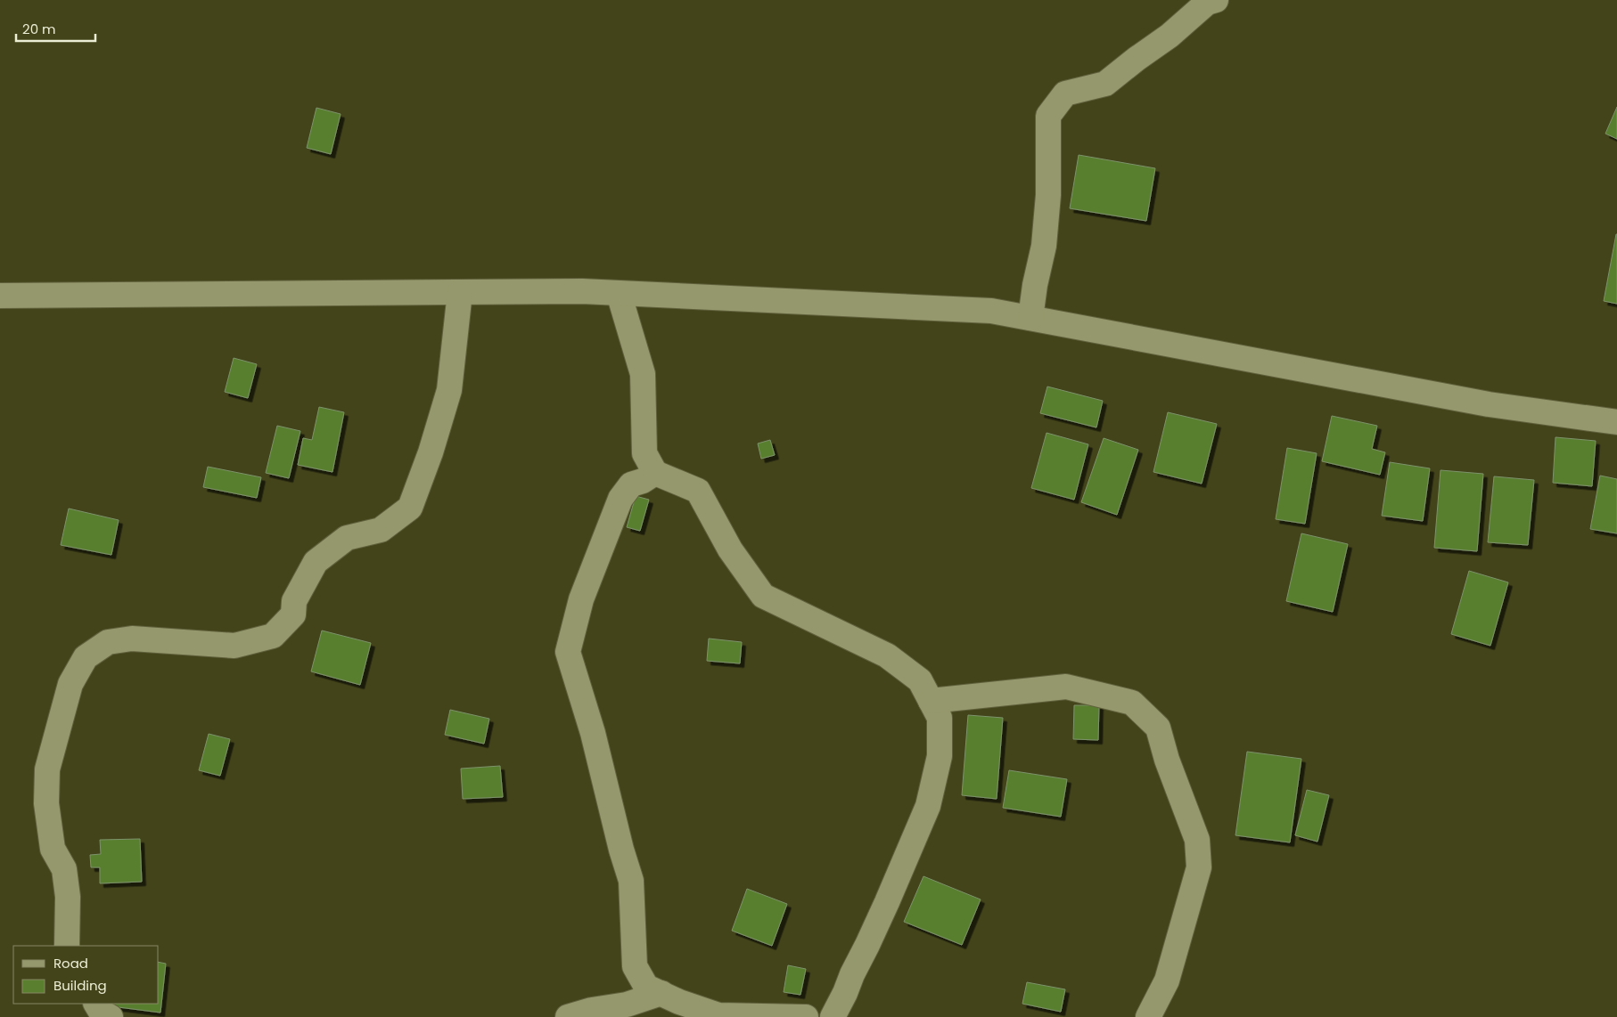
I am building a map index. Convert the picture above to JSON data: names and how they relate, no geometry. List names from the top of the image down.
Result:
{
  "legend": ["Road", "Building"],
  "scale_bar": "20 m"
}
